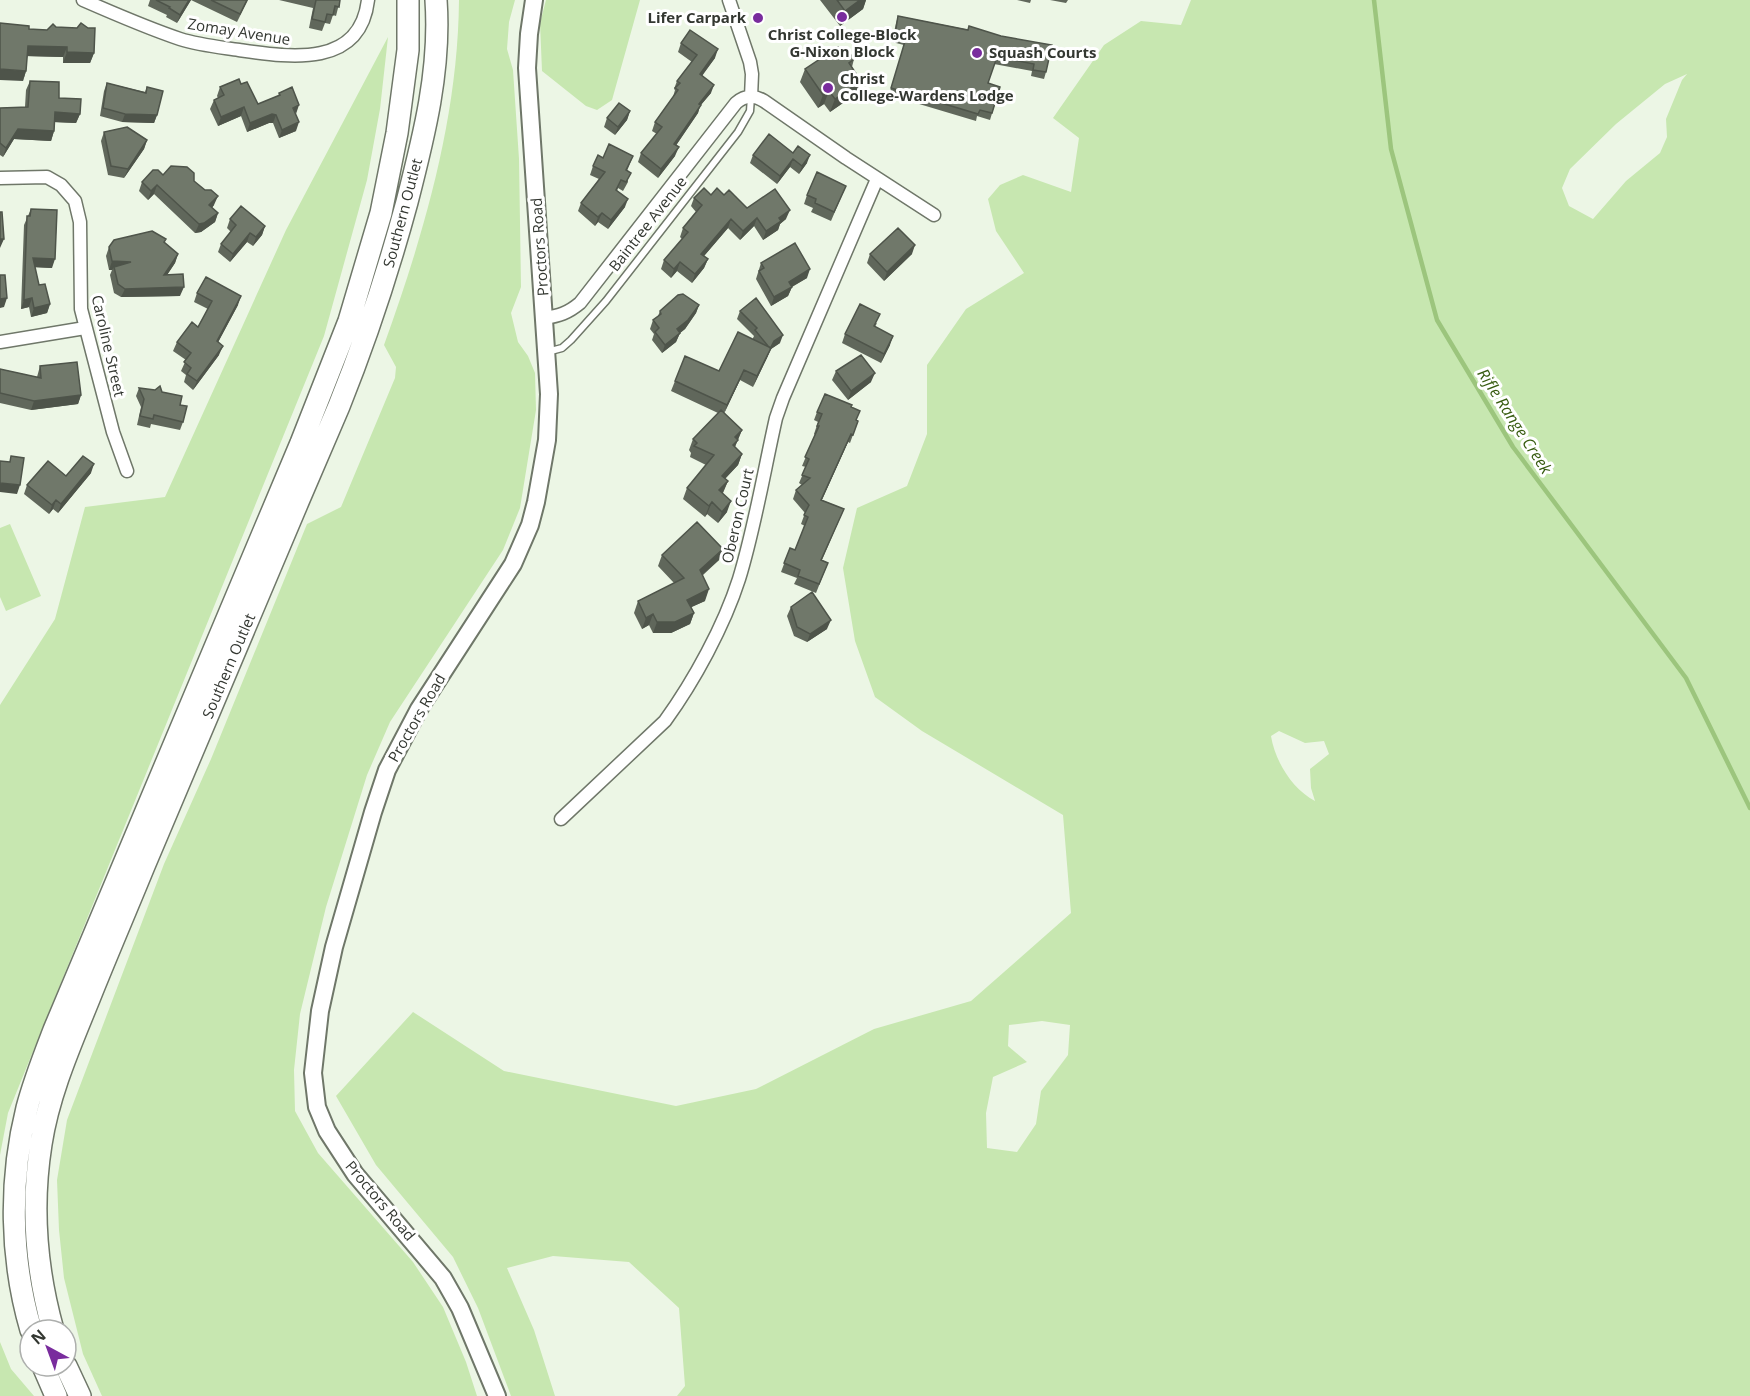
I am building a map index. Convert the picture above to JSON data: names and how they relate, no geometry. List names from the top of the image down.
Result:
{
  "streets": {
    "highway": ["Southern Outlet"],
    "street": [
      "Zomay Avenue",
      "Baintree Avenue",
      "Proctors Road",
      "Caroline Street",
      "Oberon Court"
    ]
  },
  "crossings": [
    ["Baintree Avenue", "Proctors Road"]
  ],
  "water": ["Rifle Range Creek"],
  "places": [
    "Christ College-Block G-Nixon Block",
    "Lifer Carpark",
    "Squash Courts",
    "Christ College-Wardens Lodge"
  ],
  "north": "top left"
}
